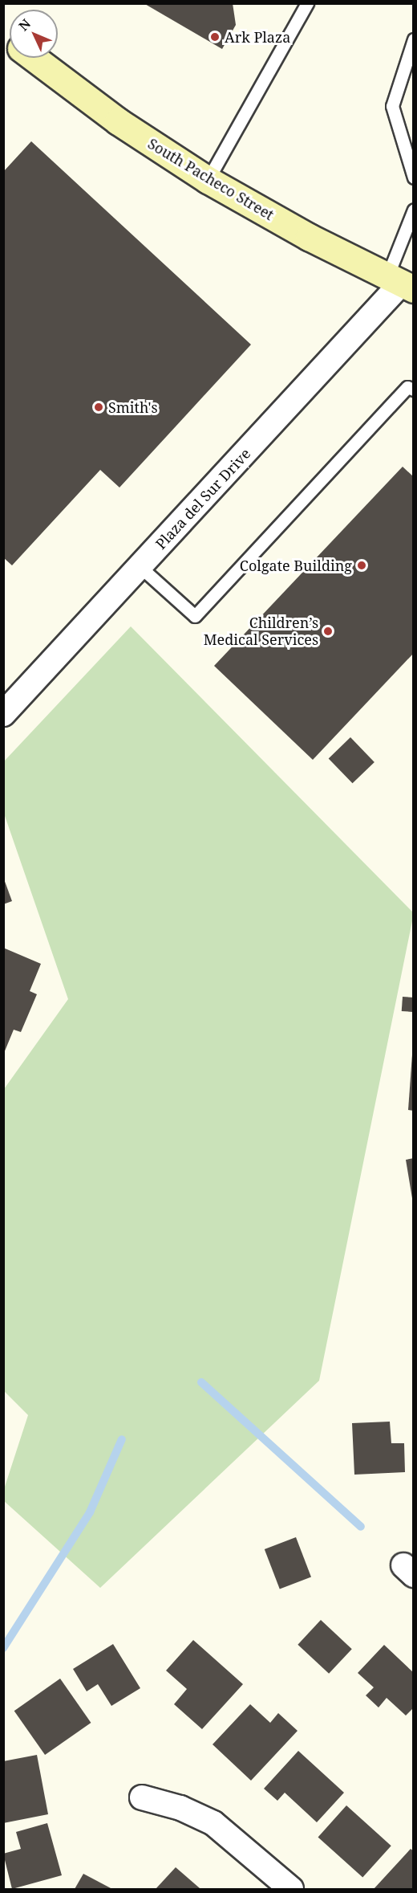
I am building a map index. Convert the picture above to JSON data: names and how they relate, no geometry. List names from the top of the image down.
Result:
{
  "streets": {
    "street": ["South Pacheco Street", "Plaza del Sur Drive"]
  },
  "crossings": [
    ["South Pacheco Street", "Plaza del Sur Drive"]
  ],
  "places": [
    "Ark Plaza",
    "Smith's",
    "Colgate Building",
    "Children’s Medical Services"
  ],
  "north": "top left"
}
